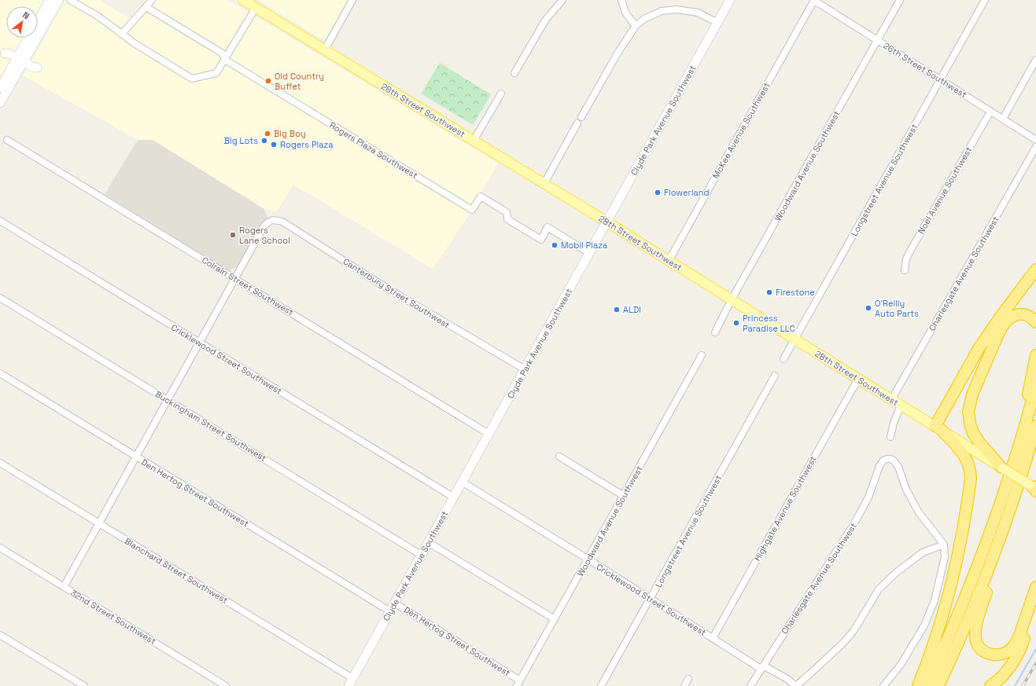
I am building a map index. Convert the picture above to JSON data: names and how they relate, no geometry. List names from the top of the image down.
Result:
{
  "streets": {
    "main road": ["28th Street Southwest", "Clyde Park Avenue Southwest"],
    "street": [
      "26th Street Southwest",
      "McKee Avenue Southwest",
      "Rogers Plaza Southwest",
      "Woodward Avenue Southwest",
      "Longstreet Avenue Southwest",
      "Noel Avenue Southwest",
      "Charlesgate Avenue Southwest",
      "Colrain Street Southwest",
      "Canterbury Street Southwest",
      "Cricklewood Street Southwest",
      "Buckingham Street Southwest",
      "Den Hertog Street Southwest",
      "Highgate Avenue Southwest",
      "Blanchard Street Southwest",
      "32nd Street Southwest"
    ]
  },
  "crossings": [
    ["26th Street Southwest", "McKee Avenue Southwest"],
    ["26th Street Southwest", "Woodward Avenue Southwest"],
    ["26th Street Southwest", "Longstreet Avenue Southwest"],
    ["26th Street Southwest", "Noel Avenue Southwest"],
    ["28th Street Southwest", "Clyde Park Avenue Southwest"],
    ["28th Street Southwest", "McKee Avenue Southwest"],
    ["28th Street Southwest", "Woodward Avenue Southwest"],
    ["28th Street Southwest", "Longstreet Avenue Southwest"],
    ["28th Street Southwest", "Charlesgate Avenue Southwest"],
    ["28th Street Southwest", "Highgate Avenue Southwest"],
    ["Clyde Park Avenue Southwest", "Rogers Plaza Southwest"],
    ["Clyde Park Avenue Southwest", "Colrain Street Southwest"],
    ["Clyde Park Avenue Southwest", "Canterbury Street Southwest"],
    ["Clyde Park Avenue Southwest", "Cricklewood Street Southwest"],
    ["Clyde Park Avenue Southwest", "Buckingham Street Southwest"],
    ["Clyde Park Avenue Southwest", "Den Hertog Street Southwest"],
    ["Clyde Park Avenue Southwest", "Blanchard Street Southwest"],
    ["Woodward Avenue Southwest", "Cricklewood Street Southwest"],
    ["Woodward Avenue Southwest", "Den Hertog Street Southwest"],
    ["Longstreet Avenue Southwest", "Cricklewood Street Southwest"],
    ["Charlesgate Avenue Southwest", "Cricklewood Street Southwest"],
    ["Colrain Street Southwest", "Canterbury Street Southwest"],
    ["Cricklewood Street Southwest", "Highgate Avenue Southwest"]
  ],
  "places": [
    "Old Country Buffet",
    "Big Boy",
    "Big Lots",
    "Rogers Plaza",
    "Flowerland",
    "Rogers Lane School",
    "Mobil Plaza",
    "Firestone",
    "O'Reilly Auto Parts",
    "ALDI",
    "Princess Paradise LLC"
  ],
  "north": "top right"
}
